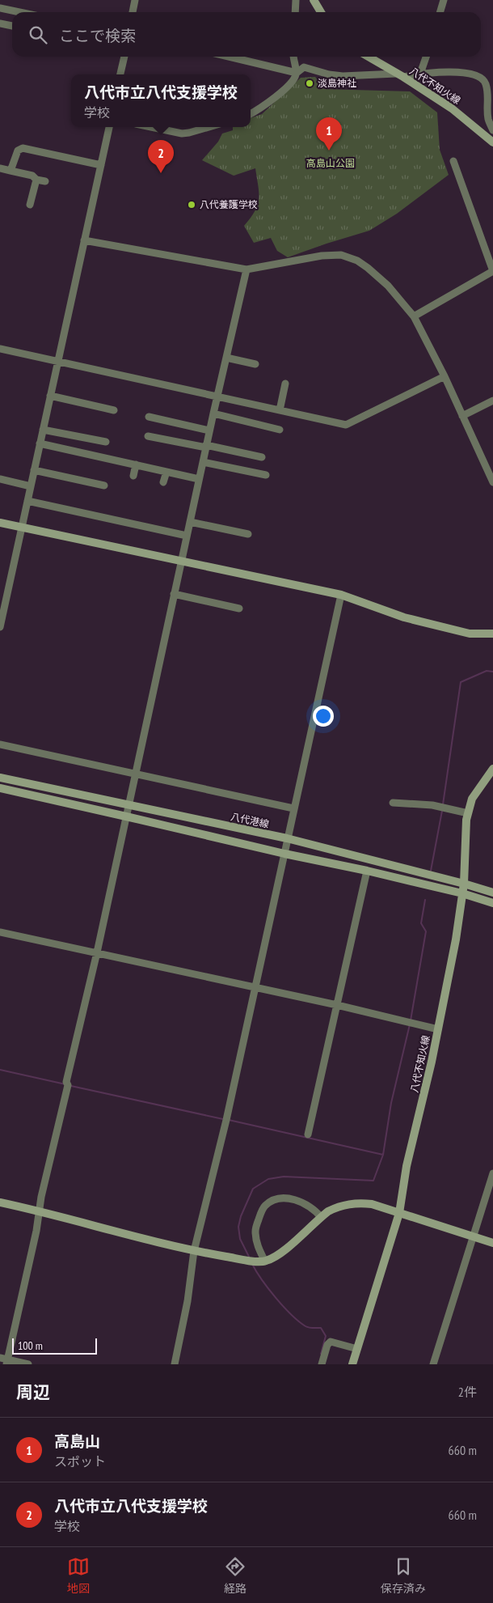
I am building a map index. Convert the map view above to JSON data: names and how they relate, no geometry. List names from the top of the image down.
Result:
{
  "streets": {
    "main road": ["八代不知火線", "八代港線"]
  },
  "crossings": [
    ["八代不知火線", "八代港線"]
  ],
  "parks": ["高島山公園"],
  "places": ["淡島神社", "八代養護学校"],
  "scale_bar": "100 m",
  "page": {
    "search": "ここで検索",
    "popup": ["八代市立八代支援学校", "学校"],
    "pins": ["1", "2"],
    "scale": "100 m",
    "heading": ["周辺", "2件"],
    "list": [
      {
        "mark": "1",
        "name": "高島山",
        "note": "スポット",
        "value": "660 m"
      },
      {
        "mark": "2",
        "name": "八代市立八代支援学校",
        "note": "学校",
        "value": "660 m"
      }
    ],
    "nav": ["地図", "経路", "保存済み"]
  }
}
